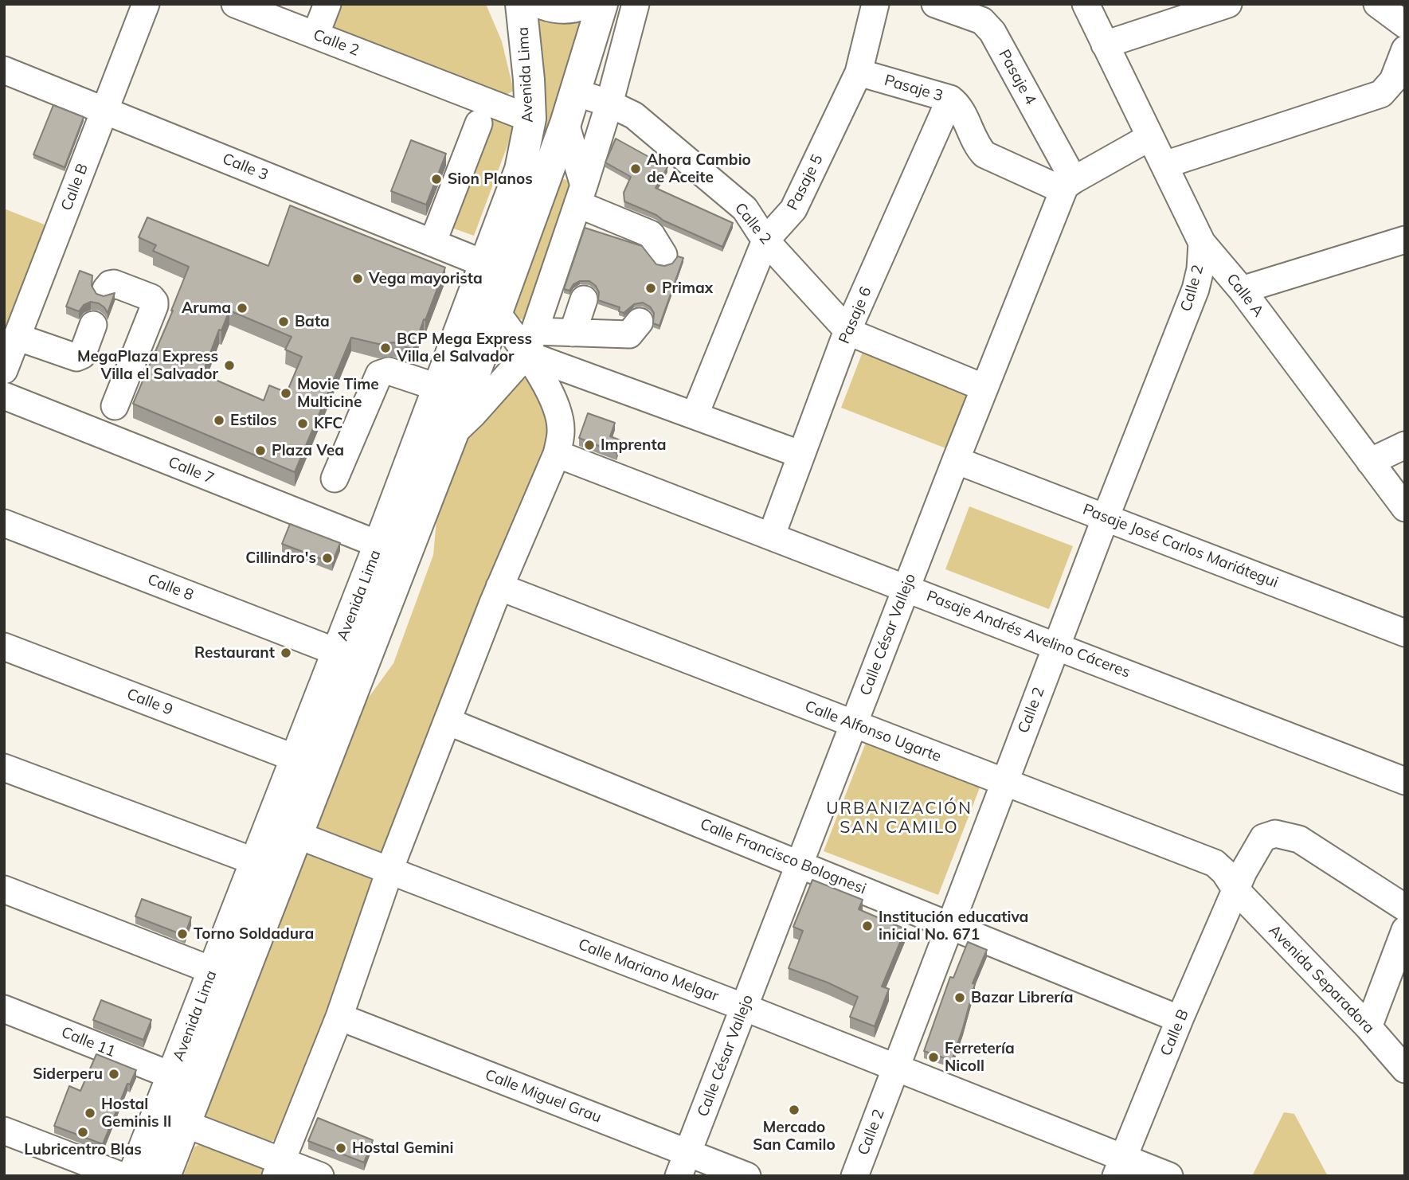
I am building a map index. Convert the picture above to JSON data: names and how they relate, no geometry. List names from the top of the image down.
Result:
{
  "streets": {
    "main road": ["Avenida Lima"],
    "street": [
      "Calle 2",
      "Pasaje 4",
      "Pasaje 3",
      "Calle 3",
      "Pasaje 5",
      "Calle B",
      "Calle A",
      "Pasaje 6",
      "Calle 7",
      "Pasaje José Carlos Mariátegui",
      "Calle 8",
      "Calle César Vallejo",
      "Pasaje Andrés Avelino Cáceres",
      "Calle 9",
      "Calle Alfonso Ugarte",
      "Calle Francisco Bolognesi",
      "Calle Mariano Melgar",
      "Avenida Separadora",
      "Calle 11",
      "Calle Miguel Grau"
    ]
  },
  "crossings": [
    ["Calle 2", "Avenida Lima"],
    ["Calle 2", "Pasaje 5"],
    ["Calle 2", "Calle A"],
    ["Calle 2", "Pasaje 6"],
    ["Calle 2", "Pasaje José Carlos Mariátegui"],
    ["Calle 2", "Calle César Vallejo"],
    ["Calle 2", "Pasaje Andrés Avelino Cáceres"],
    ["Calle 2", "Calle Alfonso Ugarte"],
    ["Calle 2", "Calle Francisco Bolognesi"],
    ["Calle 2", "Calle Mariano Melgar"],
    ["Avenida Lima", "Calle 3"],
    ["Avenida Lima", "Calle 7"],
    ["Avenida Lima", "Calle 8"],
    ["Avenida Lima", "Calle 9"],
    ["Avenida Lima", "Calle Mariano Melgar"],
    ["Avenida Lima", "Calle 11"],
    ["Pasaje 4", "Pasaje 3"],
    ["Pasaje 4", "Calle César Vallejo"],
    ["Pasaje 3", "Pasaje 5"],
    ["Pasaje 3", "Pasaje 6"],
    ["Pasaje 3", "Calle César Vallejo"],
    ["Calle 3", "Calle B"],
    ["Calle B", "Calle Alfonso Ugarte"],
    ["Calle B", "Calle Francisco Bolognesi"],
    ["Calle B", "Calle Mariano Melgar"],
    ["Calle B", "Avenida Separadora"],
    ["Pasaje 6", "Pasaje Andrés Avelino Cáceres"],
    ["Pasaje José Carlos Mariátegui", "Calle César Vallejo"],
    ["Calle César Vallejo", "Pasaje Andrés Avelino Cáceres"],
    ["Calle César Vallejo", "Calle Alfonso Ugarte"],
    ["Calle César Vallejo", "Calle Francisco Bolognesi"],
    ["Calle César Vallejo", "Calle Mariano Melgar"],
    ["Calle César Vallejo", "Calle Miguel Grau"],
    ["Calle Alfonso Ugarte", "Avenida Separadora"]
  ],
  "districts": ["URBANIZACIÓN SAN CAMILO"],
  "places": [
    "Ahora Cambio de Aceite",
    "Sion Planos",
    "Vega mayorista",
    "Primax",
    "Aruma",
    "Bata",
    "BCP Mega Express Villa el Salvador",
    "MegaPlaza Express Villa el Salvador",
    "Movie Time Multicine",
    "Estilos",
    "KFC",
    "Imprenta",
    "Plaza Vea",
    "Cillindro's",
    "Restaurant",
    "Institución educativa inicial No. 671",
    "Torno Soldadura",
    "Bazar Librería",
    "Ferretería Nicoll",
    "Siderperu",
    "Mercado San Camilo",
    "Hostal Geminis II",
    "Lubricentro Blas",
    "Hostal Gemini"
  ]
}
